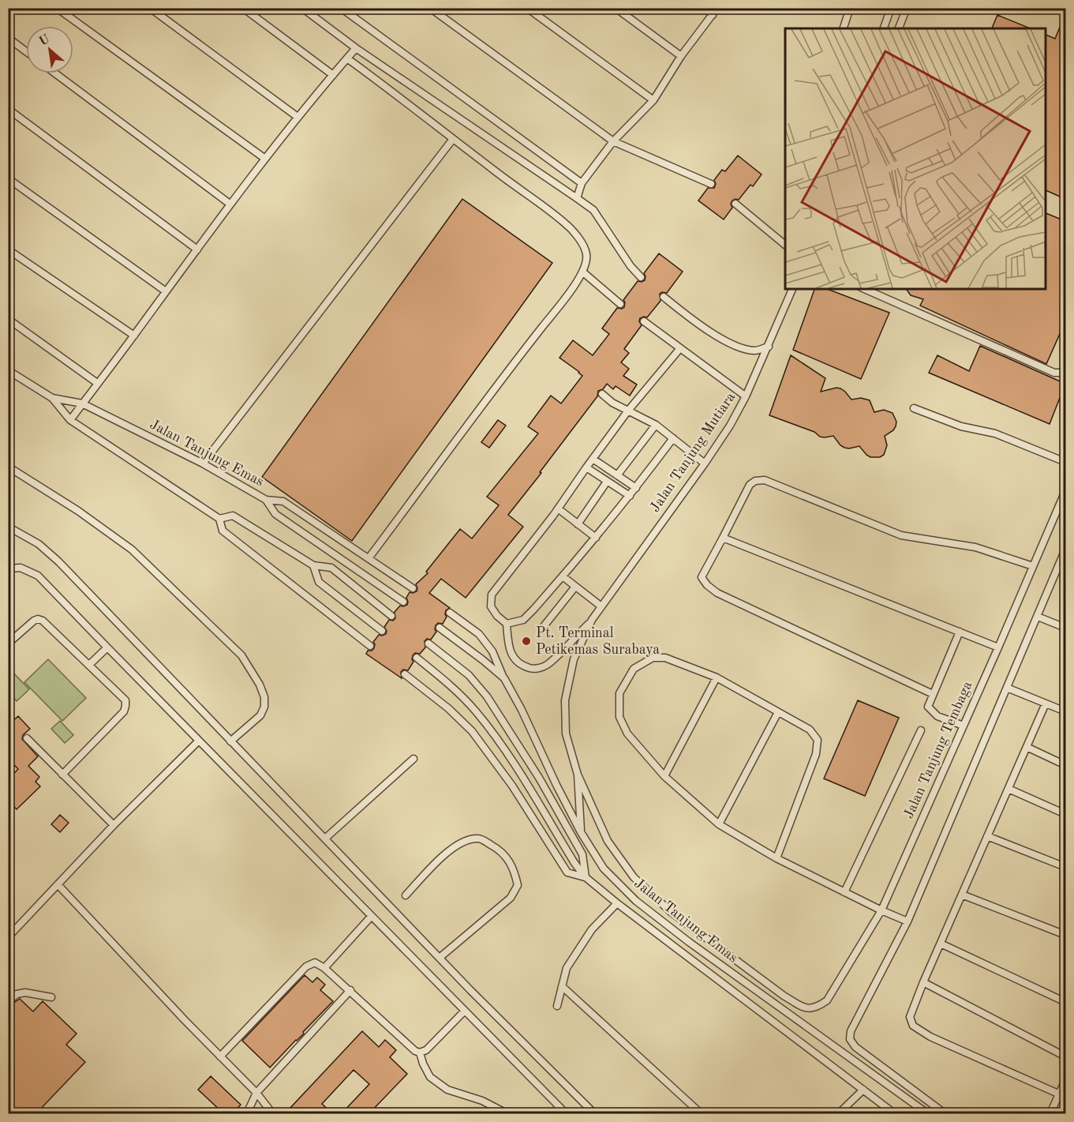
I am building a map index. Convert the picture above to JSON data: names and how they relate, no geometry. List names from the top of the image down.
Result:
{
  "streets": {
    "lane": ["Jalan Tanjung Mutiara", "Jalan Tanjung Emas", "Jalan Tanjung Tembaga"]
  },
  "crossings": [
    ["Jalan Tanjung Mutiara", "Jalan Tanjung Emas"],
    ["Jalan Tanjung Mutiara", "Jalan Tanjung Tembaga"]
  ],
  "places": ["Pt. Terminal Petikemas Surabaya"],
  "north": "top left"
}
